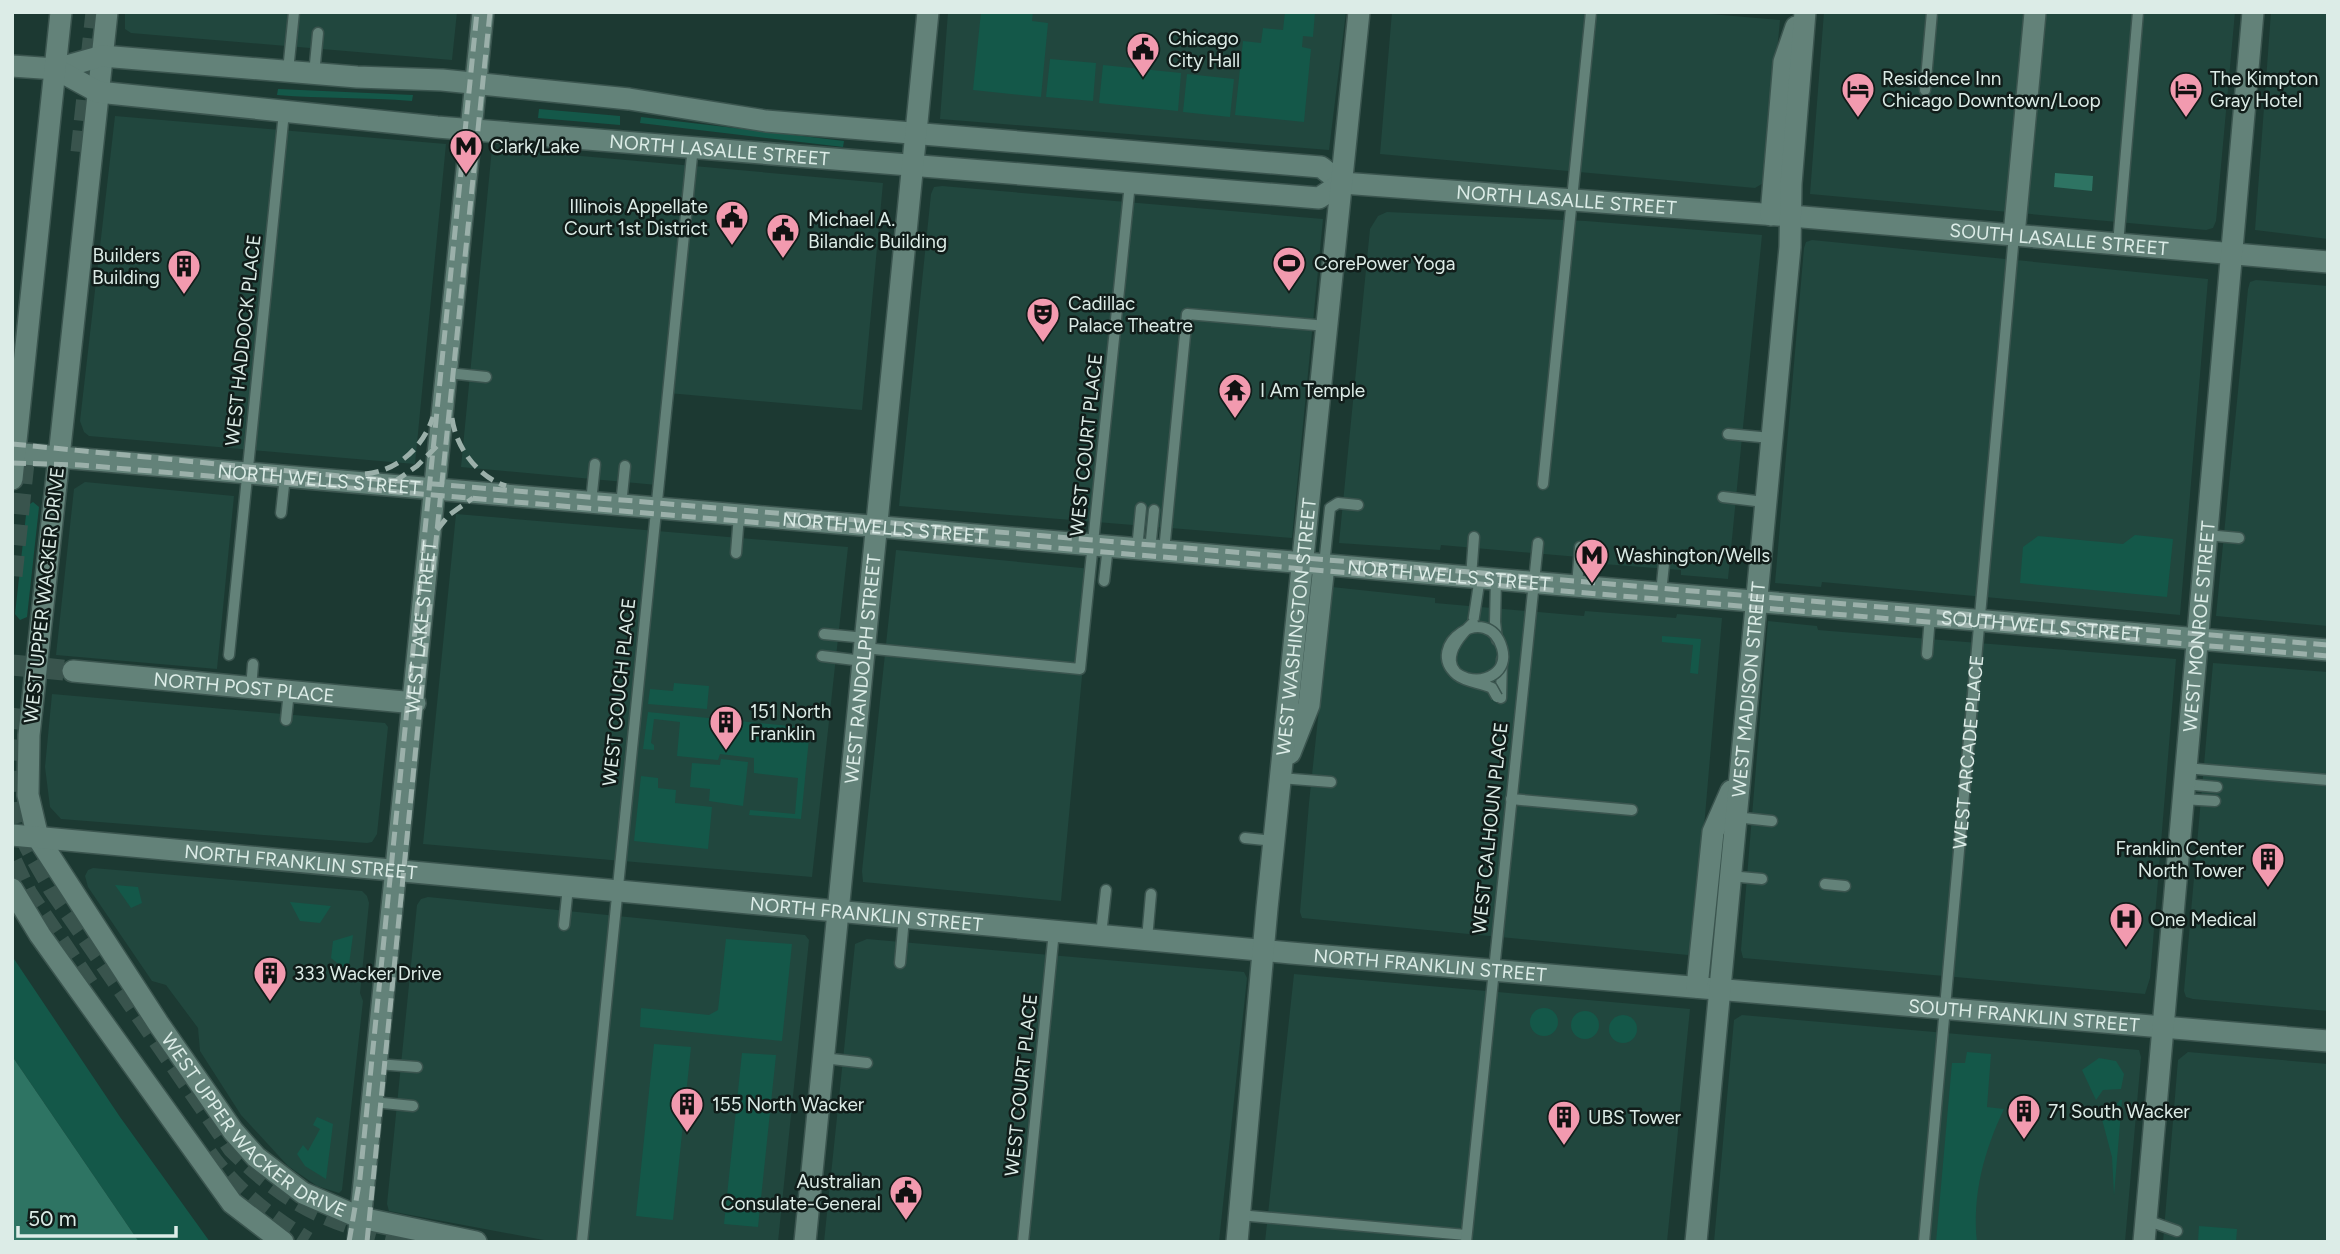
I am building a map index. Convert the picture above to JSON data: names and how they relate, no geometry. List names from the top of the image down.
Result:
{
  "streets": {
    "main road": [
      "NORTH LASALLE STREET",
      "SOUTH LASALLE STREET",
      "NORTH WELLS STREET",
      "WEST UPPER WACKER DRIVE",
      "SOUTH WELLS STREET",
      "WEST LAKE STREET",
      "WEST WASHINGTON STREET",
      "WEST MONROE STREET",
      "WEST RANDOLPH STREET",
      "NORTH POST PLACE",
      "WEST MADISON STREET",
      "WEST ARCADE PLACE",
      "NORTH FRANKLIN STREET",
      "SOUTH FRANKLIN STREET"
    ],
    "lane": [
      "WEST HADDOCK PLACE",
      "WEST COURT PLACE",
      "WEST COUCH PLACE",
      "WEST CALHOUN PLACE"
    ]
  },
  "crossings": [
    ["NORTH LASALLE STREET", "SOUTH LASALLE STREET"],
    ["NORTH LASALLE STREET", "WEST HADDOCK PLACE"],
    ["NORTH LASALLE STREET", "WEST COURT PLACE"],
    ["NORTH LASALLE STREET", "WEST UPPER WACKER DRIVE"],
    ["NORTH LASALLE STREET", "WEST LAKE STREET"],
    ["NORTH LASALLE STREET", "WEST WASHINGTON STREET"],
    ["NORTH LASALLE STREET", "WEST RANDOLPH STREET"],
    ["NORTH LASALLE STREET", "WEST MADISON STREET"],
    ["NORTH LASALLE STREET", "WEST COUCH PLACE"],
    ["SOUTH LASALLE STREET", "WEST MONROE STREET"],
    ["SOUTH LASALLE STREET", "WEST MADISON STREET"],
    ["SOUTH LASALLE STREET", "WEST ARCADE PLACE"],
    ["WEST HADDOCK PLACE", "NORTH WELLS STREET"],
    ["WEST COURT PLACE", "NORTH WELLS STREET"],
    ["WEST COURT PLACE", "WEST RANDOLPH STREET"],
    ["WEST COURT PLACE", "NORTH FRANKLIN STREET"],
    ["NORTH WELLS STREET", "WEST UPPER WACKER DRIVE"],
    ["NORTH WELLS STREET", "SOUTH WELLS STREET"],
    ["NORTH WELLS STREET", "WEST LAKE STREET"],
    ["NORTH WELLS STREET", "WEST WASHINGTON STREET"],
    ["NORTH WELLS STREET", "WEST RANDOLPH STREET"],
    ["NORTH WELLS STREET", "WEST MADISON STREET"],
    ["NORTH WELLS STREET", "WEST COUCH PLACE"],
    ["NORTH WELLS STREET", "WEST CALHOUN PLACE"],
    ["WEST UPPER WACKER DRIVE", "WEST LAKE STREET"],
    ["WEST UPPER WACKER DRIVE", "NORTH FRANKLIN STREET"],
    ["SOUTH WELLS STREET", "WEST MONROE STREET"],
    ["SOUTH WELLS STREET", "WEST MADISON STREET"],
    ["SOUTH WELLS STREET", "WEST ARCADE PLACE"],
    ["WEST LAKE STREET", "NORTH POST PLACE"],
    ["WEST LAKE STREET", "NORTH FRANKLIN STREET"],
    ["WEST WASHINGTON STREET", "NORTH FRANKLIN STREET"],
    ["WEST MONROE STREET", "SOUTH FRANKLIN STREET"],
    ["WEST RANDOLPH STREET", "NORTH FRANKLIN STREET"],
    ["WEST MADISON STREET", "NORTH FRANKLIN STREET"],
    ["WEST MADISON STREET", "SOUTH FRANKLIN STREET"],
    ["WEST COUCH PLACE", "NORTH FRANKLIN STREET"],
    ["WEST ARCADE PLACE", "SOUTH FRANKLIN STREET"],
    ["WEST CALHOUN PLACE", "NORTH FRANKLIN STREET"],
    ["NORTH FRANKLIN STREET", "SOUTH FRANKLIN STREET"]
  ],
  "places": {
    "public building": [
      "Chicago City Hall",
      "Illinois Appellate Court 1st District",
      "Michael A. Bilandic Building",
      "Australian Consulate-General"
    ],
    "hotel": ["Residence Inn Chicago Downtown/Loop", "The Kimpton Gray Hotel"],
    "metro station": ["Clark/Lake", "Washington/Wells"],
    "sports": ["CorePower Yoga"],
    "building": [
      "Builders Building",
      "151 North Franklin",
      "Franklin Center North Tower",
      "333 Wacker Drive",
      "155 North Wacker",
      "71 South Wacker",
      "UBS Tower"
    ],
    "theatre": ["Cadillac Palace Theatre"],
    "temple": ["I Am Temple"],
    "hospital": ["One Medical"]
  },
  "scale_bar": "50 m"
}
